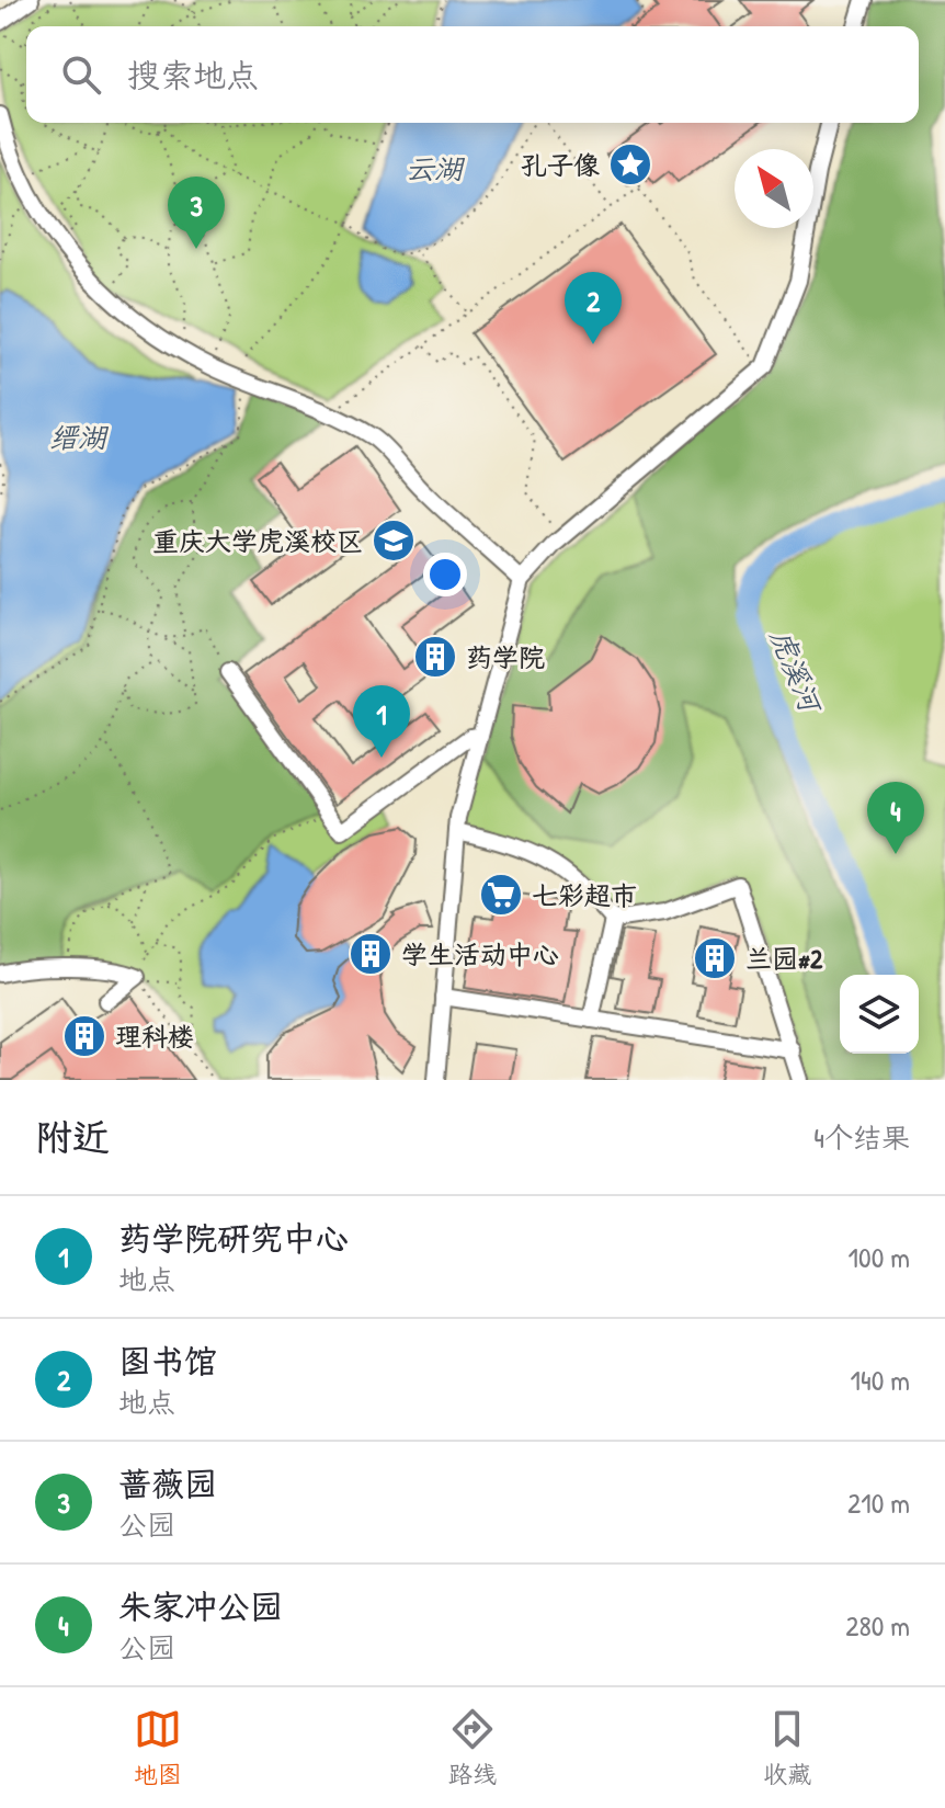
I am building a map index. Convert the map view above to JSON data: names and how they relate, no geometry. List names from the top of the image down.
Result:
{
  "water": ["云湖", "缙湖", "虎溪河"],
  "places": {
    "place": ["孔子像"],
    "school or university": ["重庆大学虎溪校区"],
    "building": [
      "药学院",
      "学生活动中心",
      "兰园#2",
      "理科楼"
    ],
    "supermarket": ["七彩超市"]
  },
  "north": "top left",
  "page": {
    "search": "搜索地点",
    "pins": [
      "3",
      "2",
      "1",
      "4"
    ],
    "heading": ["附近", "4个结果"],
    "list": [
      {
        "mark": "1",
        "name": "药学院研究中心",
        "note": "地点",
        "value": "100 m"
      },
      {
        "mark": "2",
        "name": "图书馆",
        "note": "地点",
        "value": "140 m"
      },
      {
        "mark": "3",
        "name": "蔷薇园",
        "note": "公园",
        "value": "210 m"
      },
      {
        "mark": "4",
        "name": "朱家冲公园",
        "note": "公园",
        "value": "280 m"
      }
    ],
    "nav": ["地图", "路线", "收藏"]
  }
}
